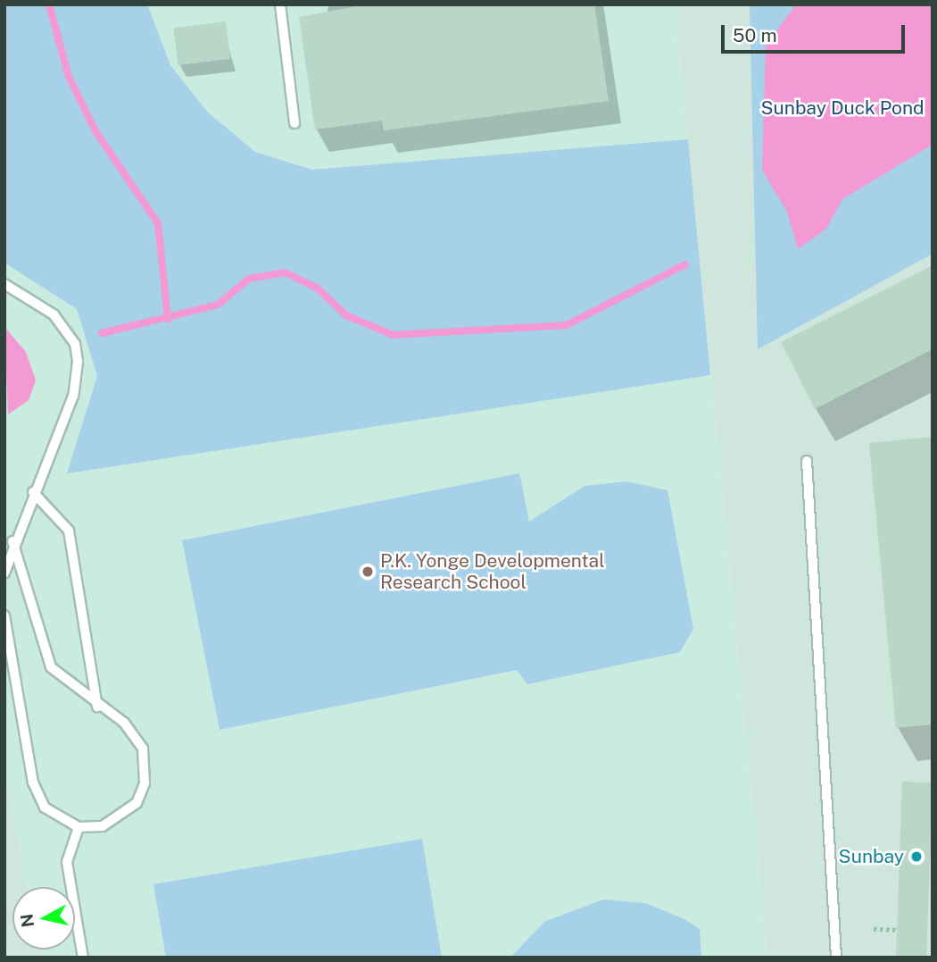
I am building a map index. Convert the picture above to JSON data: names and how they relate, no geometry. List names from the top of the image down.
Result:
{
  "parks": ["Sunbay Duck Pond"],
  "places": ["P.K. Yonge Developmental Research School", "Sunbay"],
  "scale_bar": "50 m",
  "north": "left"
}
